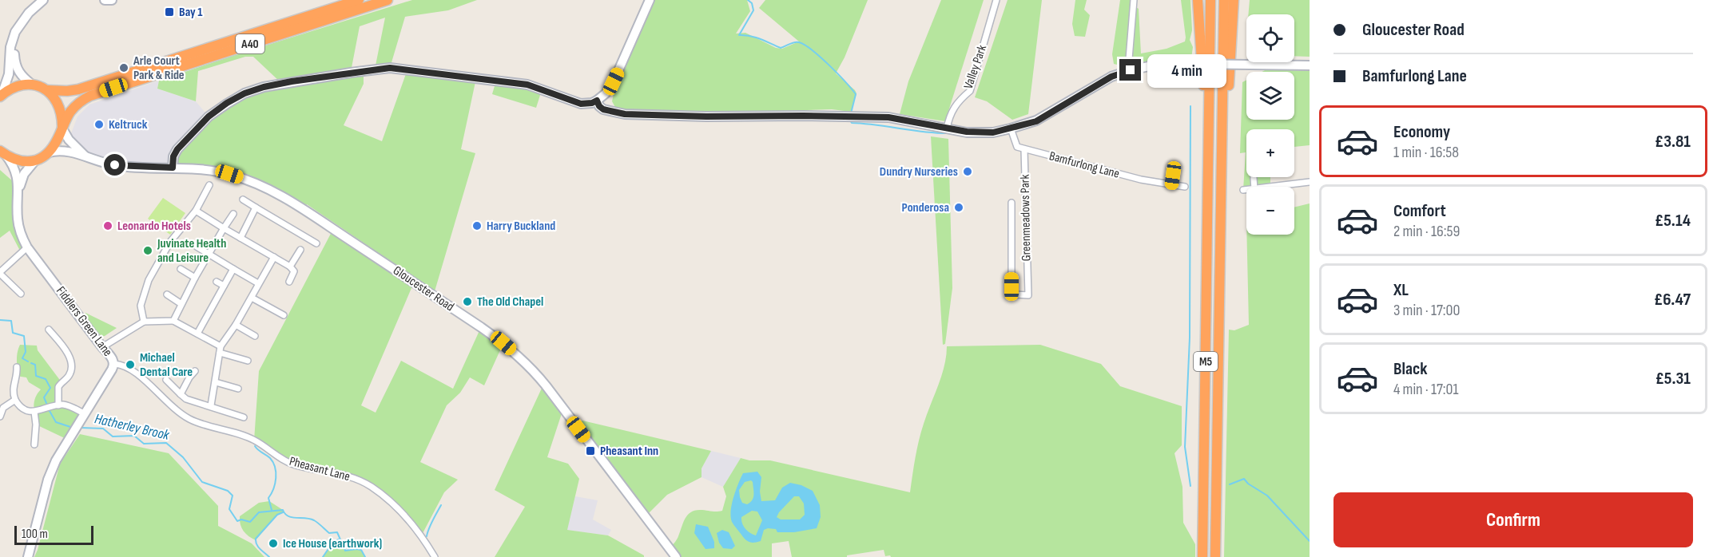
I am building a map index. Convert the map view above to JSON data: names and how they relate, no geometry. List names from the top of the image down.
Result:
{
  "streets": {
    "highway": ["A40", "M5"],
    "street": [
      "Valley Park",
      "Bamfurlong Lane",
      "Greenmeadows Park",
      "Gloucester Road",
      "Fiddlers Green Lane",
      "Pheasant Lane"
    ]
  },
  "crossings": [
    ["Bamfurlong Lane", "Greenmeadows Park"],
    ["Fiddlers Green Lane", "Pheasant Lane"]
  ],
  "water": ["Hatherley Brook"],
  "places": {
    "transit": ["Bay 1", "Pheasant Inn"],
    "other": [
      "Arle Court Park & Ride",
      "Keltruck",
      "Dundry Nurseries",
      "Ponderosa",
      "Leonardo Hotels",
      "Harry Buckland",
      "Juvinate Health and Leisure",
      "The Old Chapel",
      "Michael Dental Care",
      "Ice House (earthwork)"
    ]
  },
  "scale_bar": "100 m",
  "page": {
    "banner": ["Gloucester Road", "Bamfurlong Lane"],
    "map_buttons": ["+", "−"],
    "bubble": "4 min",
    "list": [
      {
        "name": "Economy",
        "note": "1 min · 16:58",
        "value": "£3.81"
      },
      {
        "name": "Comfort",
        "note": "2 min · 16:59",
        "value": "£5.14"
      },
      {
        "name": "XL",
        "note": "3 min · 17:00",
        "value": "£6.47"
      },
      {
        "name": "Black",
        "note": "4 min · 17:01",
        "value": "£5.31"
      }
    ],
    "buttons": "Confirm",
    "scale": "100 m"
  }
}
